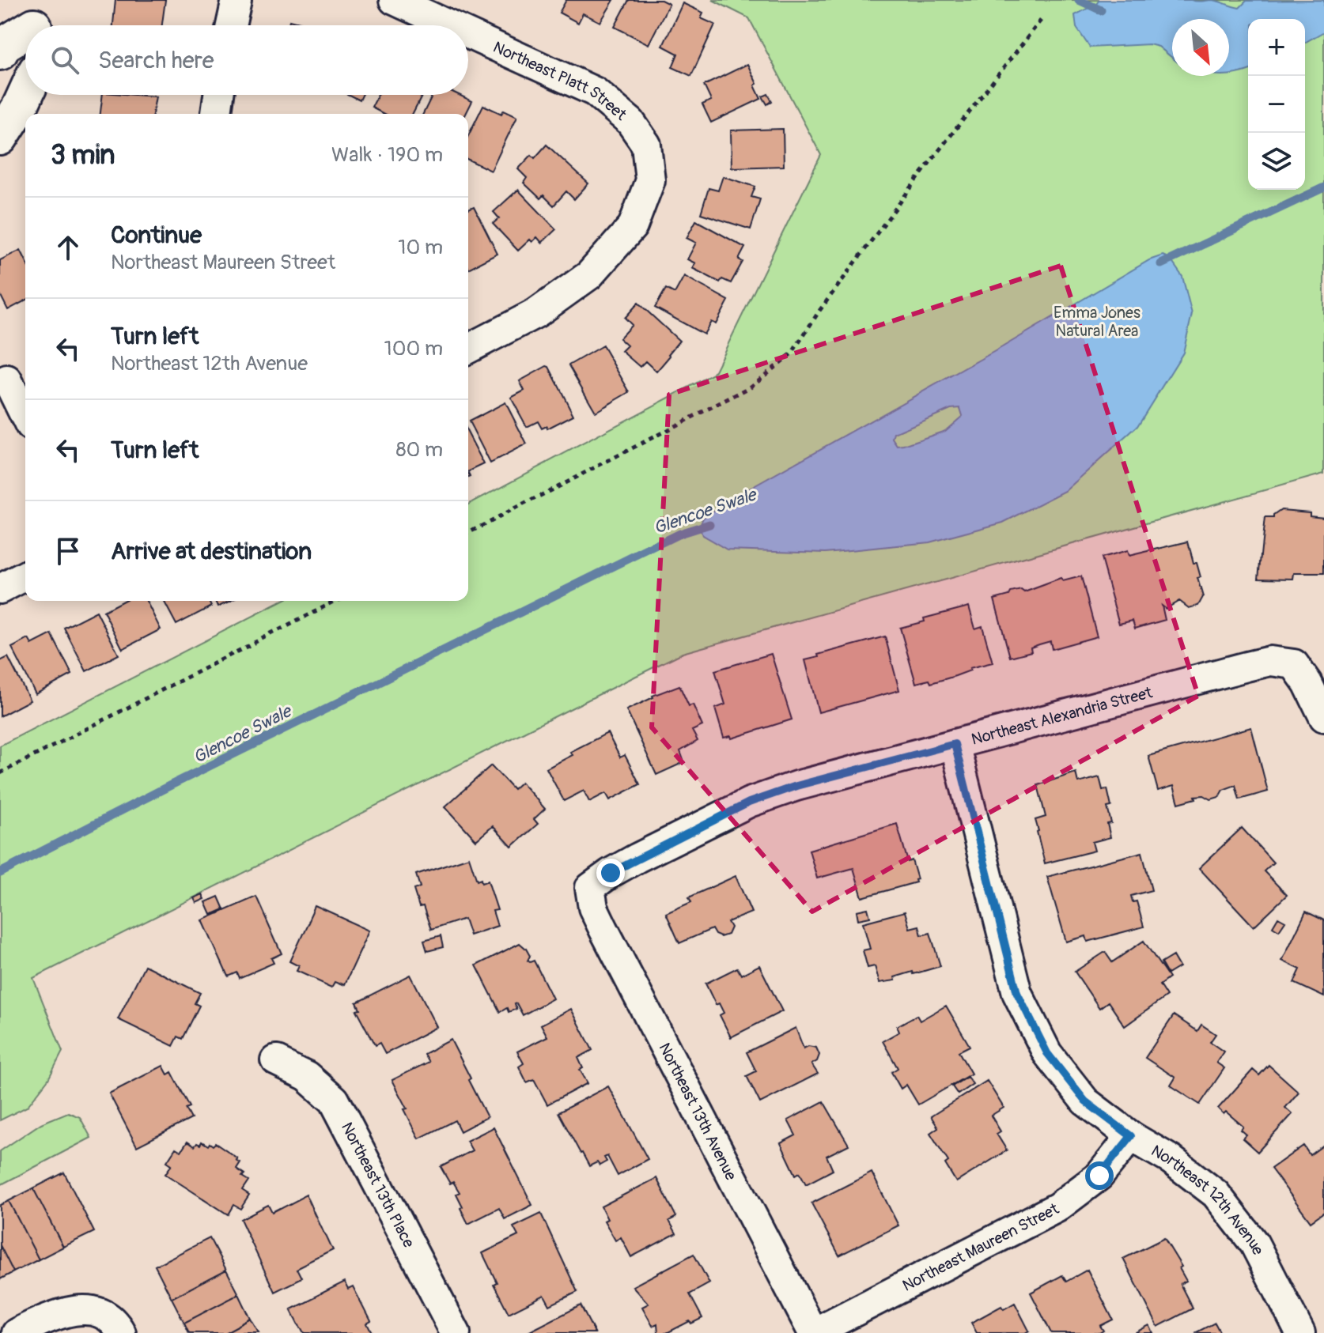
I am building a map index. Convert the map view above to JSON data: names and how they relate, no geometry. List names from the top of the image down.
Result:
{
  "streets": {
    "street": [
      "Northeast Platt Street",
      "Northeast Alexandria Street",
      "Northeast 13th Avenue",
      "Northeast 13th Place",
      "Northeast 12th Avenue",
      "Northeast Maureen Street"
    ]
  },
  "crossings": [
    ["Northeast Alexandria Street", "Northeast 13th Avenue"],
    ["Northeast Alexandria Street", "Northeast 12th Avenue"],
    ["Northeast 13th Avenue", "Northeast Maureen Street"],
    ["Northeast 12th Avenue", "Northeast Maureen Street"]
  ],
  "water": ["Glencoe Swale"],
  "parks": ["Emma Jones Natural Area"],
  "north": "bottom right",
  "page": {
    "map_buttons": ["+", "−"],
    "search": "Search here",
    "heading": ["3 min", "Walk · 190 m"],
    "list": [
      ["Continue", "Northeast Maureen Street", "10 m"],
      ["Turn left", "Northeast 12th Avenue", "100 m"],
      ["Turn left", "80 m"],
      "Arrive at destination"
    ]
  }
}
